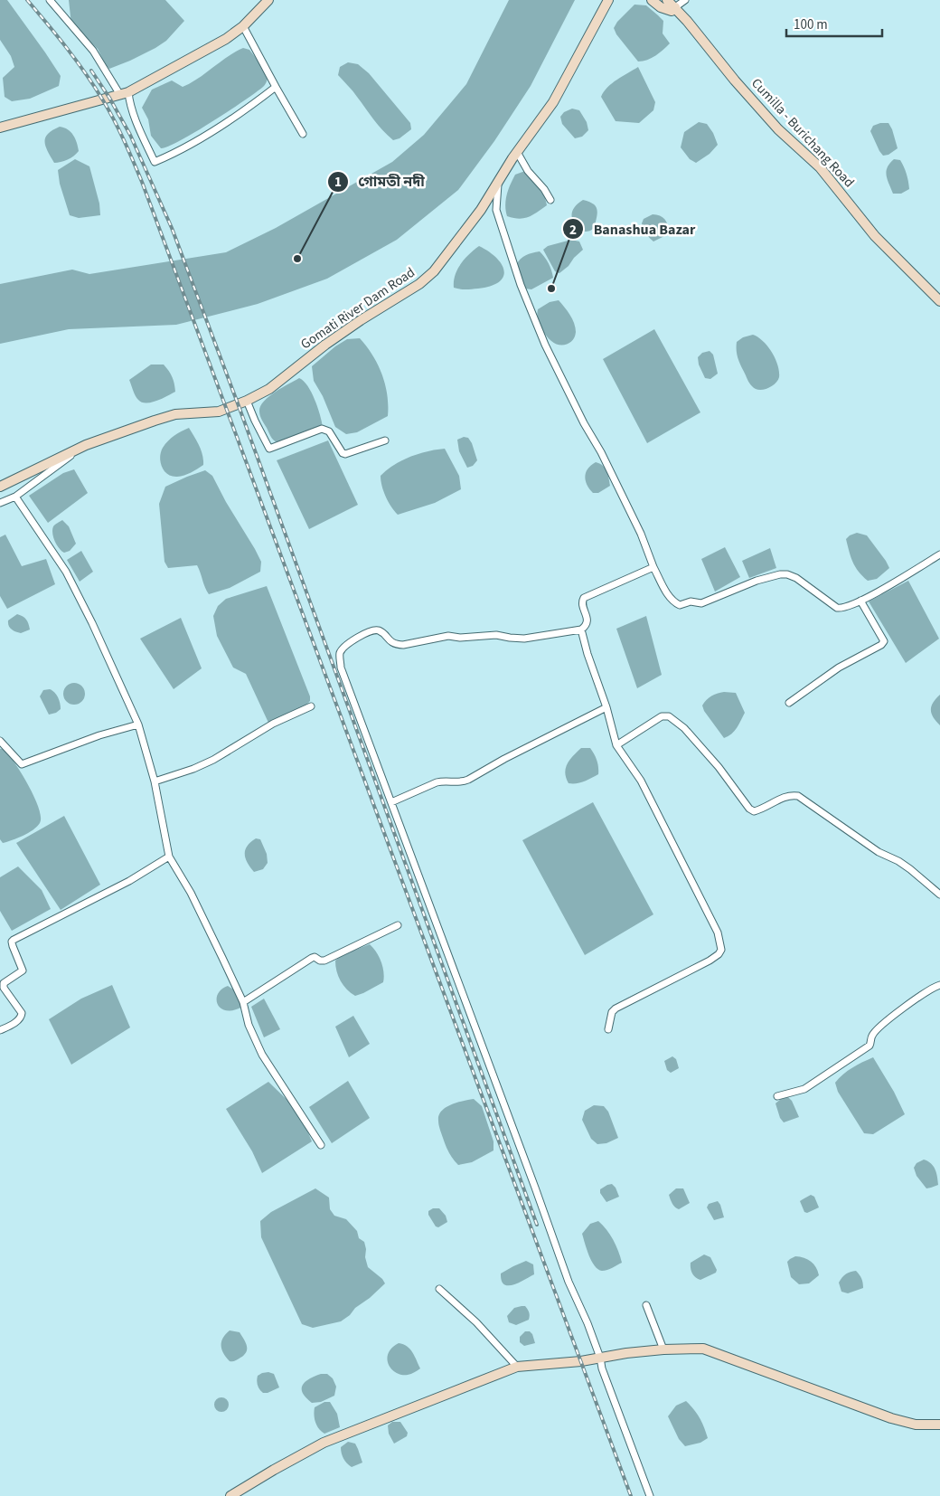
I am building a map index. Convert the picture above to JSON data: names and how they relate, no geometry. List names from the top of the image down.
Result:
{
  "streets": {
    "main road": ["Cumilla - Burichang Road", "Gomati River Dam Road"]
  },
  "places": ["গোমতী নদী", "Banashua Bazar"],
  "scale_bar": "100 m"
}
